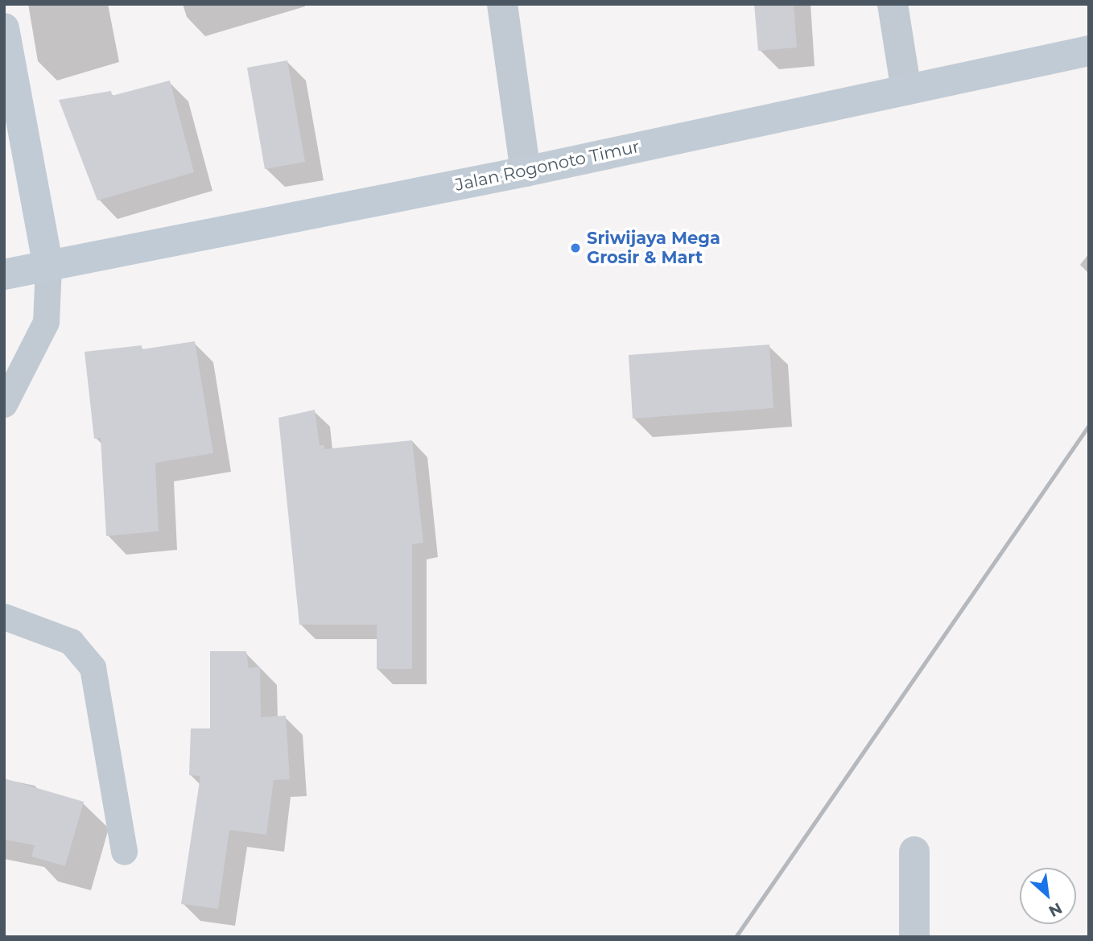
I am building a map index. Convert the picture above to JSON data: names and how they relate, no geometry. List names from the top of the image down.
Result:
{
  "streets": {
    "main road": ["Jalan Rogonoto Timur"]
  },
  "places": ["Sriwijaya Mega Grosir & Mart"],
  "north": "bottom right"
}
